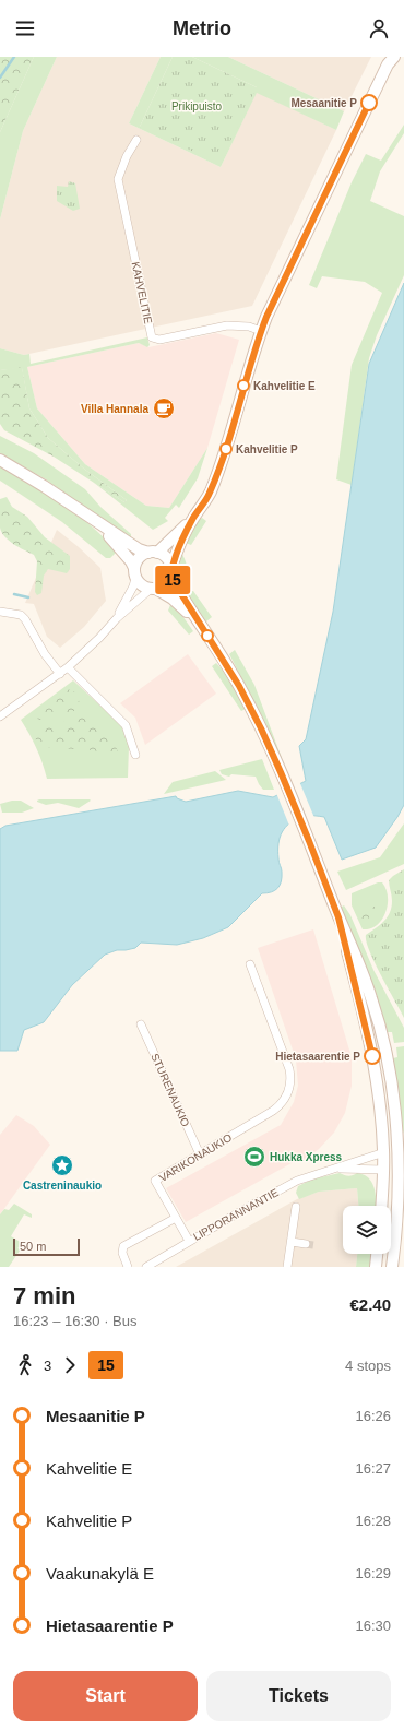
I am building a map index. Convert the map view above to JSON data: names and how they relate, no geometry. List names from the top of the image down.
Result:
{
  "streets": {
    "street": [
      "KAHVELITIE",
      "STURENAUKIO",
      "VARIKONAUKIO",
      "LIPPORANNANTIE"
    ]
  },
  "crossings": [
    ["STURENAUKIO", "VARIKONAUKIO"],
    ["VARIKONAUKIO", "LIPPORANNANTIE"]
  ],
  "parks": ["Prikipuisto"],
  "places": {
    "other": [
      "Mesaanitie P",
      "Kahvelitie E",
      "Kahvelitie P",
      "Hietasaarentie P"
    ],
    "cafe": ["Villa Hannala"],
    "sports": ["Hukka Xpress"],
    "place": ["Castreninaukio"]
  },
  "lines": ["bus line 15"],
  "scale_bar": "50 m",
  "page": {
    "header": "Metrio",
    "on_map": "15",
    "scale": "50 m",
    "heading": ["7 min", "16:23 – 16:30 · Bus", "€2.40"],
    "legs": ["3", "15", "4 stops"],
    "list": [
      {
        "name": "Mesaanitie P",
        "value": "16:26"
      },
      {
        "name": "Kahvelitie E",
        "value": "16:27"
      },
      {
        "name": "Kahvelitie P",
        "value": "16:28"
      },
      {
        "name": "Vaakunakylä E",
        "value": "16:29"
      },
      {
        "name": "Hietasaarentie P",
        "value": "16:30"
      }
    ],
    "buttons": ["Start", "Tickets"]
  }
}
